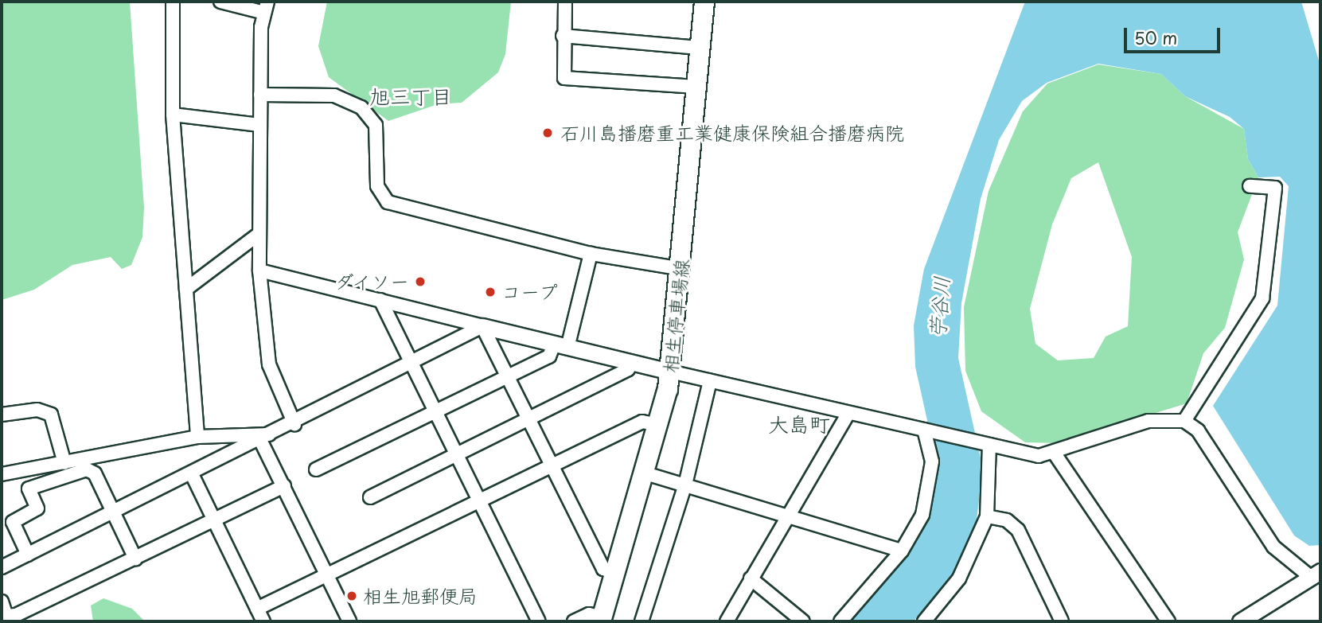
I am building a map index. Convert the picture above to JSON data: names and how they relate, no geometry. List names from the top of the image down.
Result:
{
  "streets": {
    "main road": ["相生停車場線"]
  },
  "districts": ["旭三丁目", "大島町"],
  "water": ["苧谷川"],
  "places": [
    "石川島播磨重工業健康保険組合播磨病院",
    "ダイソー",
    "コープ",
    "相生旭郵便局"
  ],
  "scale_bar": "50 m"
}
